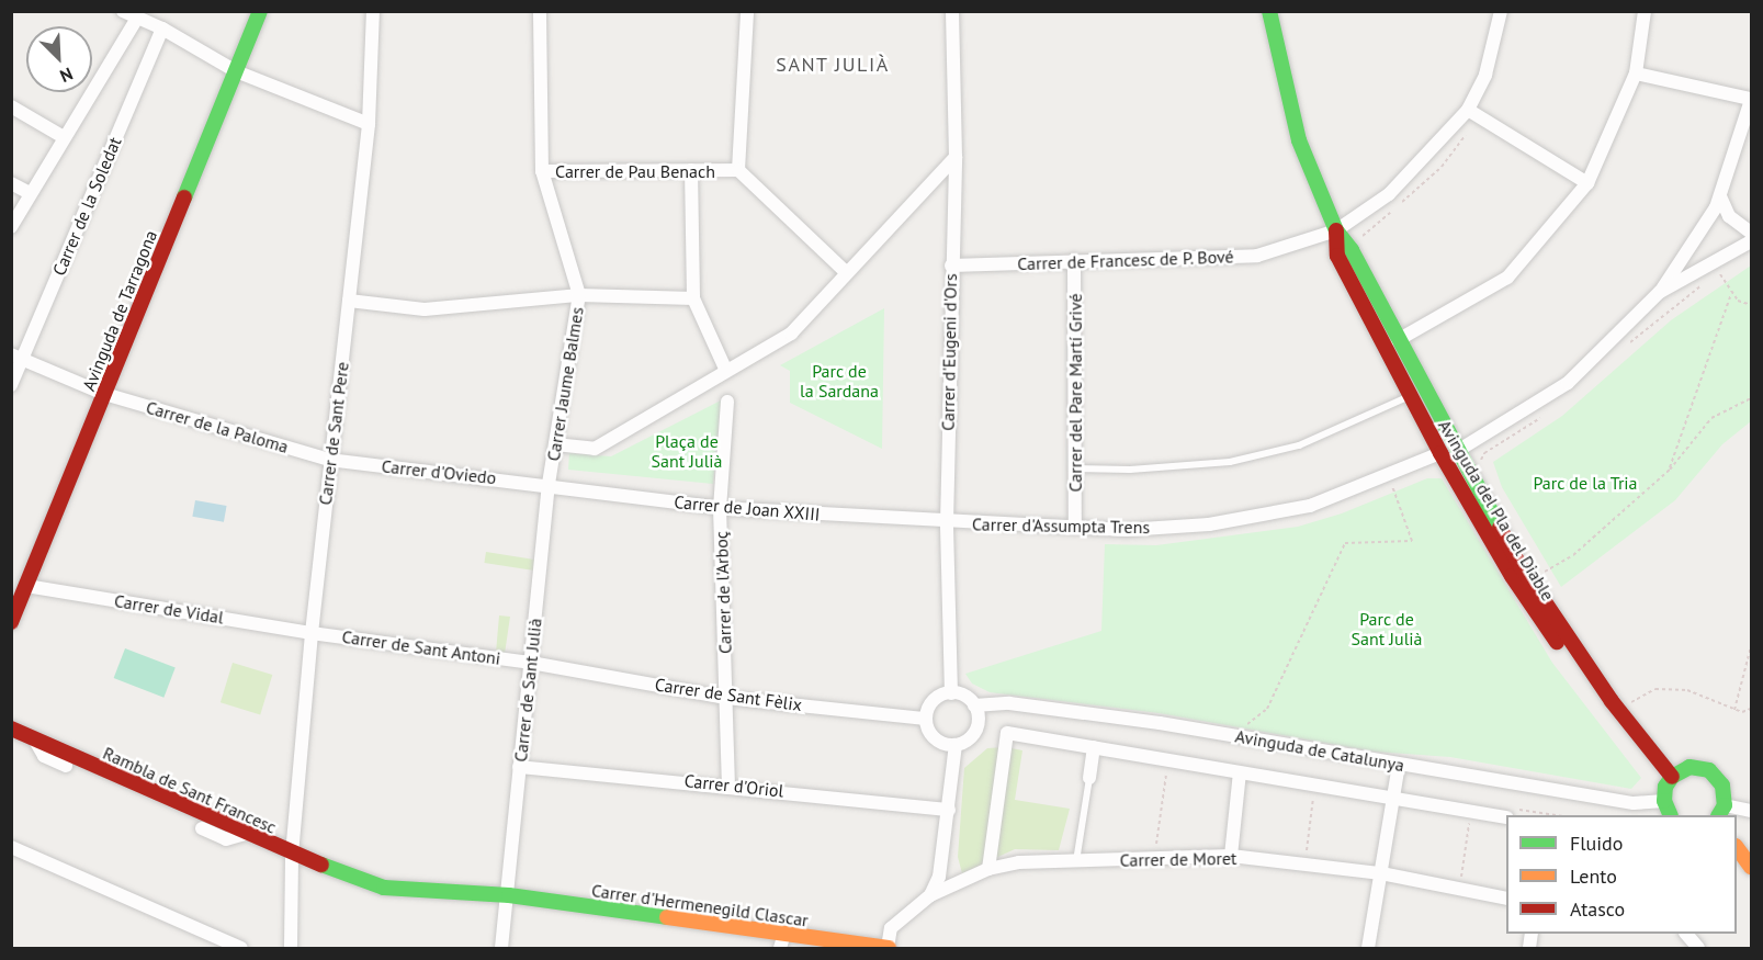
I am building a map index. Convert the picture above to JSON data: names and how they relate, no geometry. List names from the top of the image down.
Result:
{
  "streets": {
    "street": [
      "Carrer de Pau Benach",
      "Carrer de la Soledat",
      "Carrer de Francesc de P. Bové",
      "Avinguda de Tarragona",
      "Carrer d'Eugeni d'Ors",
      "Carrer Jaume Balmes",
      "Carrer del Pare Martí Grivé",
      "Carrer de la Paloma",
      "Carrer de Sant Pere",
      "Carrer d'Oviedo",
      "Carrer de Joan XXIII",
      "Avinguda del Pla del Diable",
      "Carrer d'Assumpta Trens",
      "Carrer de l'Arboç",
      "Carrer de Vidal",
      "Carrer de Sant Antoni",
      "Carrer de Sant Julià",
      "Carrer de Sant Fèlix",
      "Avinguda de Catalunya",
      "Carrer d'Oriol",
      "Rambla de Sant Francesc",
      "Carrer de Moret",
      "Carrer d'Hermenegild Clascar"
    ]
  },
  "crossings": [
    ["Carrer de Pau Benach", "Carrer Jaume Balmes"],
    ["Carrer de la Soledat", "Carrer de la Paloma"],
    ["Carrer de Francesc de P. Bové", "Carrer d'Eugeni d'Ors"],
    ["Carrer de Francesc de P. Bové", "Carrer del Pare Martí Grivé"],
    ["Carrer de Francesc de P. Bové", "Avinguda del Pla del Diable"],
    ["Avinguda de Tarragona", "Carrer de la Paloma"],
    ["Avinguda de Tarragona", "Carrer de Vidal"],
    ["Carrer d'Eugeni d'Ors", "Carrer de Joan XXIII"],
    ["Carrer d'Eugeni d'Ors", "Carrer d'Assumpta Trens"],
    ["Carrer d'Eugeni d'Ors", "Carrer de Sant Fèlix"],
    ["Carrer d'Eugeni d'Ors", "Avinguda de Catalunya"],
    ["Carrer Jaume Balmes", "Carrer d'Oviedo"],
    ["Carrer Jaume Balmes", "Carrer de Joan XXIII"],
    ["Carrer Jaume Balmes", "Carrer de Sant Julià"],
    ["Carrer del Pare Martí Grivé", "Carrer d'Assumpta Trens"],
    ["Carrer de la Paloma", "Carrer de Sant Pere"],
    ["Carrer de la Paloma", "Carrer d'Oviedo"],
    ["Carrer de Sant Pere", "Carrer d'Oviedo"],
    ["Carrer de Sant Pere", "Carrer de Vidal"],
    ["Carrer de Sant Pere", "Carrer de Sant Antoni"],
    ["Carrer de Sant Pere", "Rambla de Sant Francesc"],
    ["Carrer d'Oviedo", "Carrer de Joan XXIII"],
    ["Carrer d'Oviedo", "Carrer de Sant Julià"],
    ["Carrer de Joan XXIII", "Carrer d'Assumpta Trens"],
    ["Carrer de Joan XXIII", "Carrer de l'Arboç"],
    ["Carrer de Joan XXIII", "Carrer de Sant Julià"],
    ["Avinguda del Pla del Diable", "Carrer d'Assumpta Trens"],
    ["Avinguda del Pla del Diable", "Avinguda de Catalunya"],
    ["Carrer de l'Arboç", "Carrer de Sant Fèlix"],
    ["Carrer de l'Arboç", "Carrer d'Oriol"],
    ["Carrer de Vidal", "Carrer de Sant Antoni"],
    ["Carrer de Sant Antoni", "Carrer de Sant Julià"],
    ["Carrer de Sant Antoni", "Carrer de Sant Fèlix"],
    ["Carrer de Sant Julià", "Carrer de Sant Fèlix"],
    ["Carrer de Sant Julià", "Carrer d'Oriol"],
    ["Carrer de Sant Julià", "Rambla de Sant Francesc"],
    ["Carrer de Sant Julià", "Carrer d'Hermenegild Clascar"],
    ["Carrer de Sant Fèlix", "Avinguda de Catalunya"],
    ["Rambla de Sant Francesc", "Carrer d'Hermenegild Clascar"],
    ["Carrer de Moret", "Carrer d'Hermenegild Clascar"]
  ],
  "districts": ["SANT JULIÀ"],
  "parks": [
    "Parc de la Sardana",
    "Plaça de Sant Julià",
    "Parc de la Tria",
    "Parc de Sant Julià"
  ],
  "legend": ["Fluido", "Lento", "Atasco"],
  "north": "bottom right"
}
